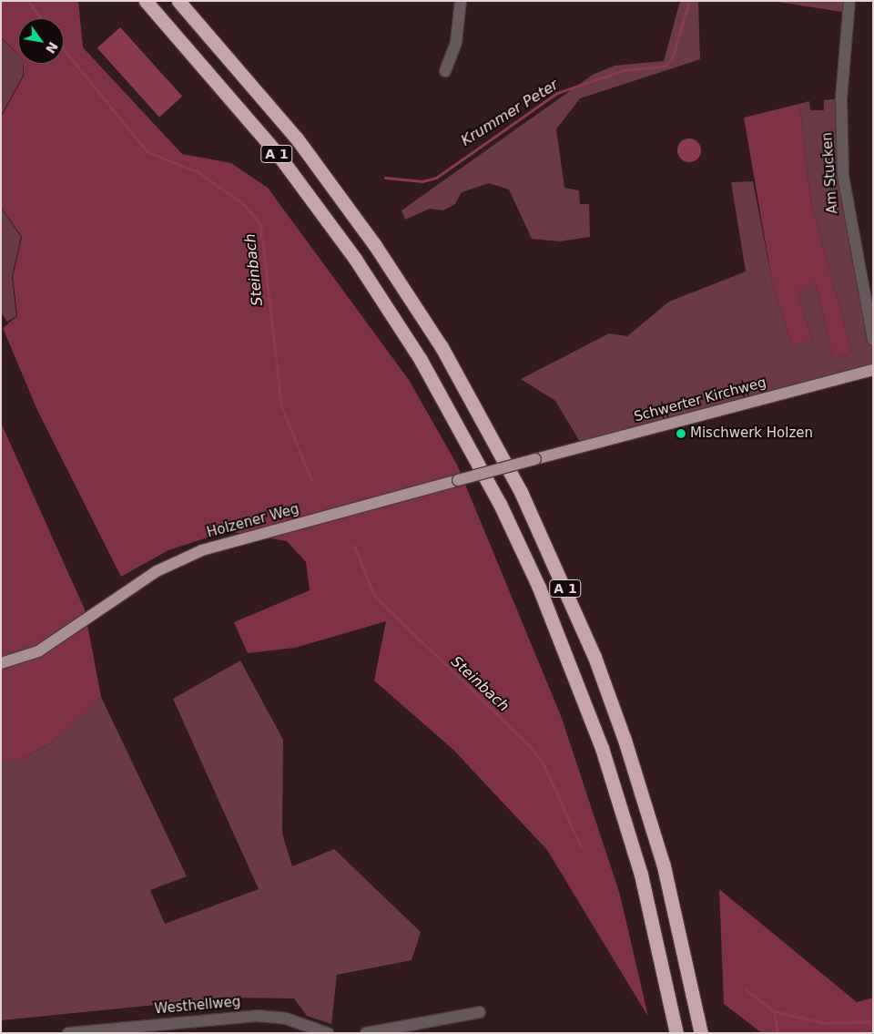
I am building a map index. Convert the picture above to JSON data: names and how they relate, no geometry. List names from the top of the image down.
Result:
{
  "streets": {
    "highway": ["A 1"],
    "main road": ["Schwerter Kirchweg", "Holzener Weg"],
    "street": ["Am Stucken", "Westhellweg"]
  },
  "crossings": [
    ["Schwerter Kirchweg", "Holzener Weg"]
  ],
  "water": ["Krummer Peter", "Steinbach"],
  "places": ["Mischwerk Holzen"],
  "north": "bottom right"
}
